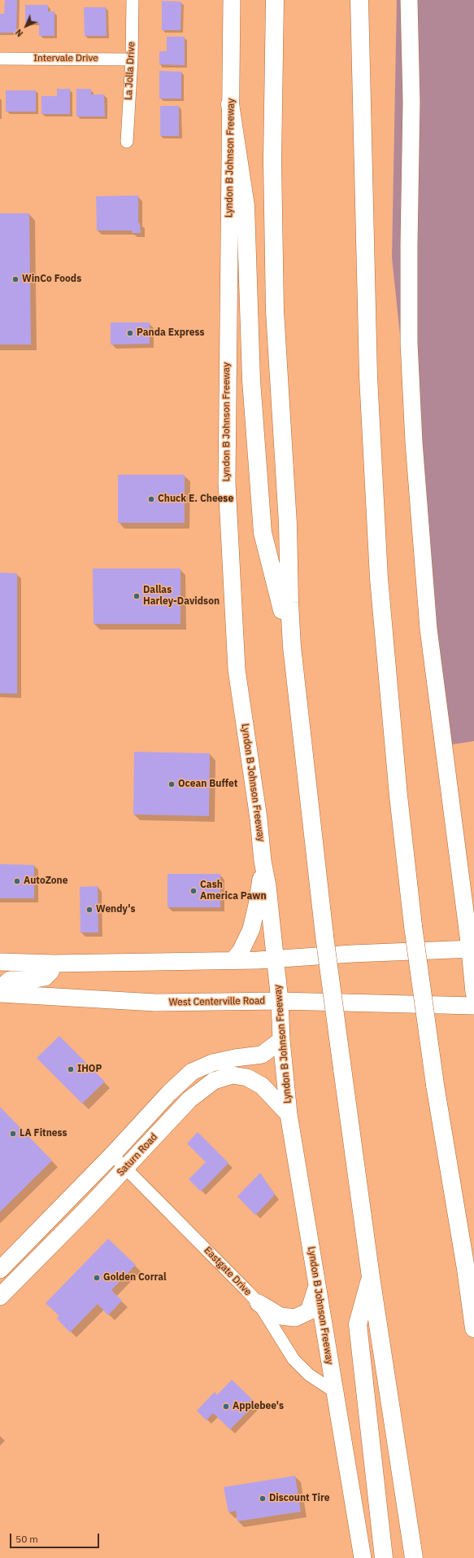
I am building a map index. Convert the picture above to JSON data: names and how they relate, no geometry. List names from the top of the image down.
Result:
{
  "streets": {
    "main road": ["Lyndon B Johnson Freeway", "West Centerville Road", "Saturn Road"],
    "street": ["Intervale Drive", "La Jolla Drive", "Eastgate Drive"]
  },
  "crossings": [
    ["Intervale Drive", "La Jolla Drive"],
    ["Lyndon B Johnson Freeway", "West Centerville Road"],
    ["Lyndon B Johnson Freeway", "Saturn Road"],
    ["Lyndon B Johnson Freeway", "Eastgate Drive"],
    ["Saturn Road", "Eastgate Drive"]
  ],
  "places": [
    "WinCo Foods",
    "Panda Express",
    "Chuck E. Cheese",
    "Dallas Harley-Davidson",
    "Ocean Buffet",
    "AutoZone",
    "Cash America Pawn",
    "Wendy's",
    "IHOP",
    "LA Fitness",
    "Golden Corral",
    "Applebee's",
    "Discount Tire"
  ],
  "scale_bar": "50 m",
  "north": "bottom left"
}
